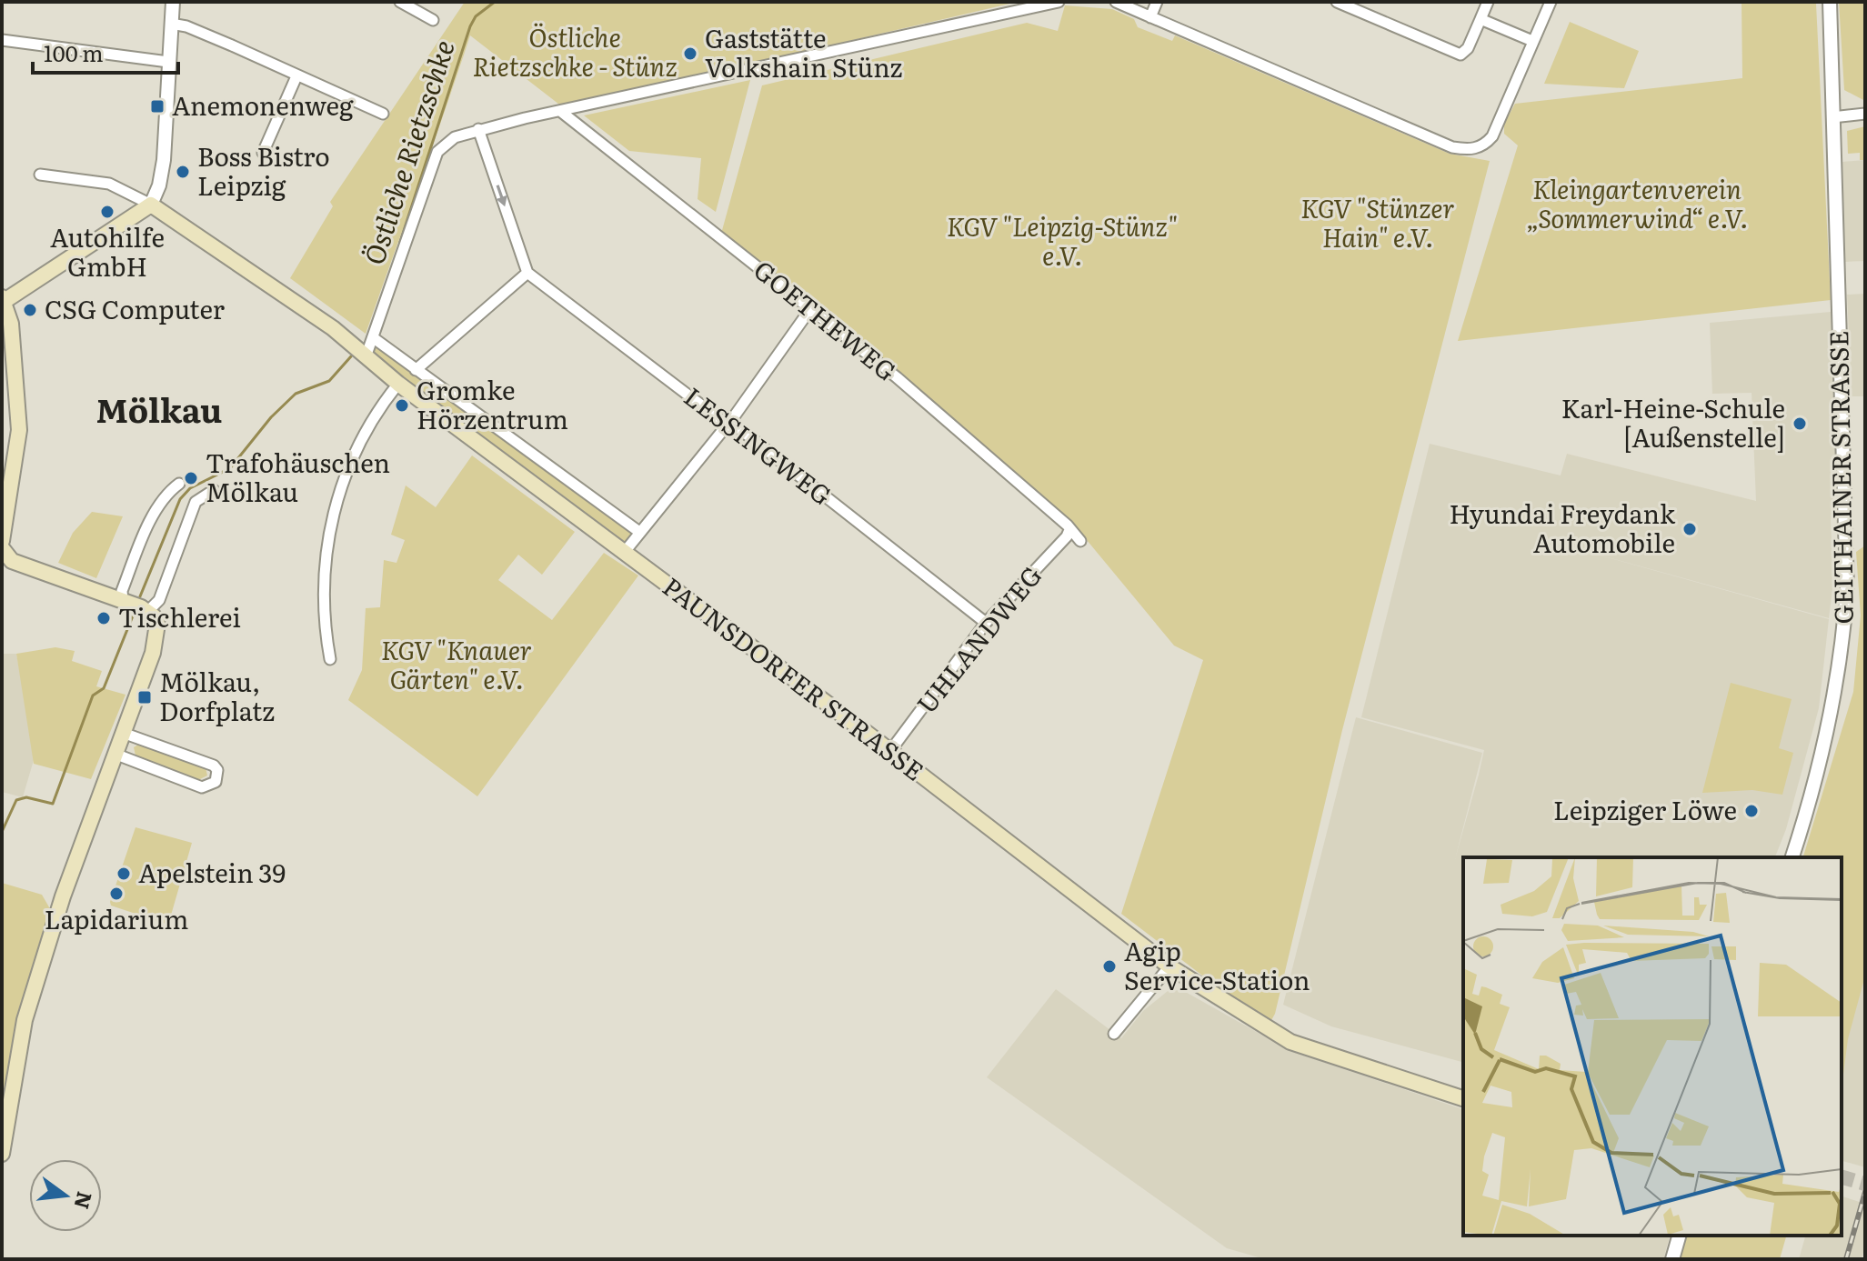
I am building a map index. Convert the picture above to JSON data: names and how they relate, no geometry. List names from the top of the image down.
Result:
{
  "streets": {
    "main road": ["PAUNSDORFER STRASSE"],
    "street": [
      "GOETHEWEG",
      "LESSINGWEG",
      "GEITHAINER STRASSE",
      "UHLANDWEG"
    ]
  },
  "crossings": [
    ["GOETHEWEG", "UHLANDWEG"],
    ["LESSINGWEG", "UHLANDWEG"],
    ["UHLANDWEG", "PAUNSDORFER STRASSE"]
  ],
  "districts": ["Mölkau"],
  "water": ["Östliche Rietzschke"],
  "parks": [
    "Östliche Rietzschke - Stünz",
    "Kleingartenverein „Sommerwind“ e.V.",
    "KGV \"Stünzer Hain\" e.V.",
    "KGV \"Leipzig-Stünz\" e.V.",
    "KGV \"Knauer Gärten\" e.V."
  ],
  "places": {
    "other": [
      "Gaststätte Volkshain Stünz",
      "Boss Bistro Leipzig",
      "Autohilfe GmbH",
      "CSG Computer",
      "Gromke Hörzentrum",
      "Karl-Heine-Schule [Außenstelle]",
      "Trafohäuschen Mölkau",
      "Hyundai Freydank Automobile",
      "Tischlerei",
      "Leipziger Löwe",
      "Apelstein 39",
      "Lapidarium",
      "Agip Service-Station"
    ],
    "transit": ["Anemonenweg", "Mölkau, Dorfplatz"]
  },
  "scale_bar": "100 m",
  "north": "right"
}
